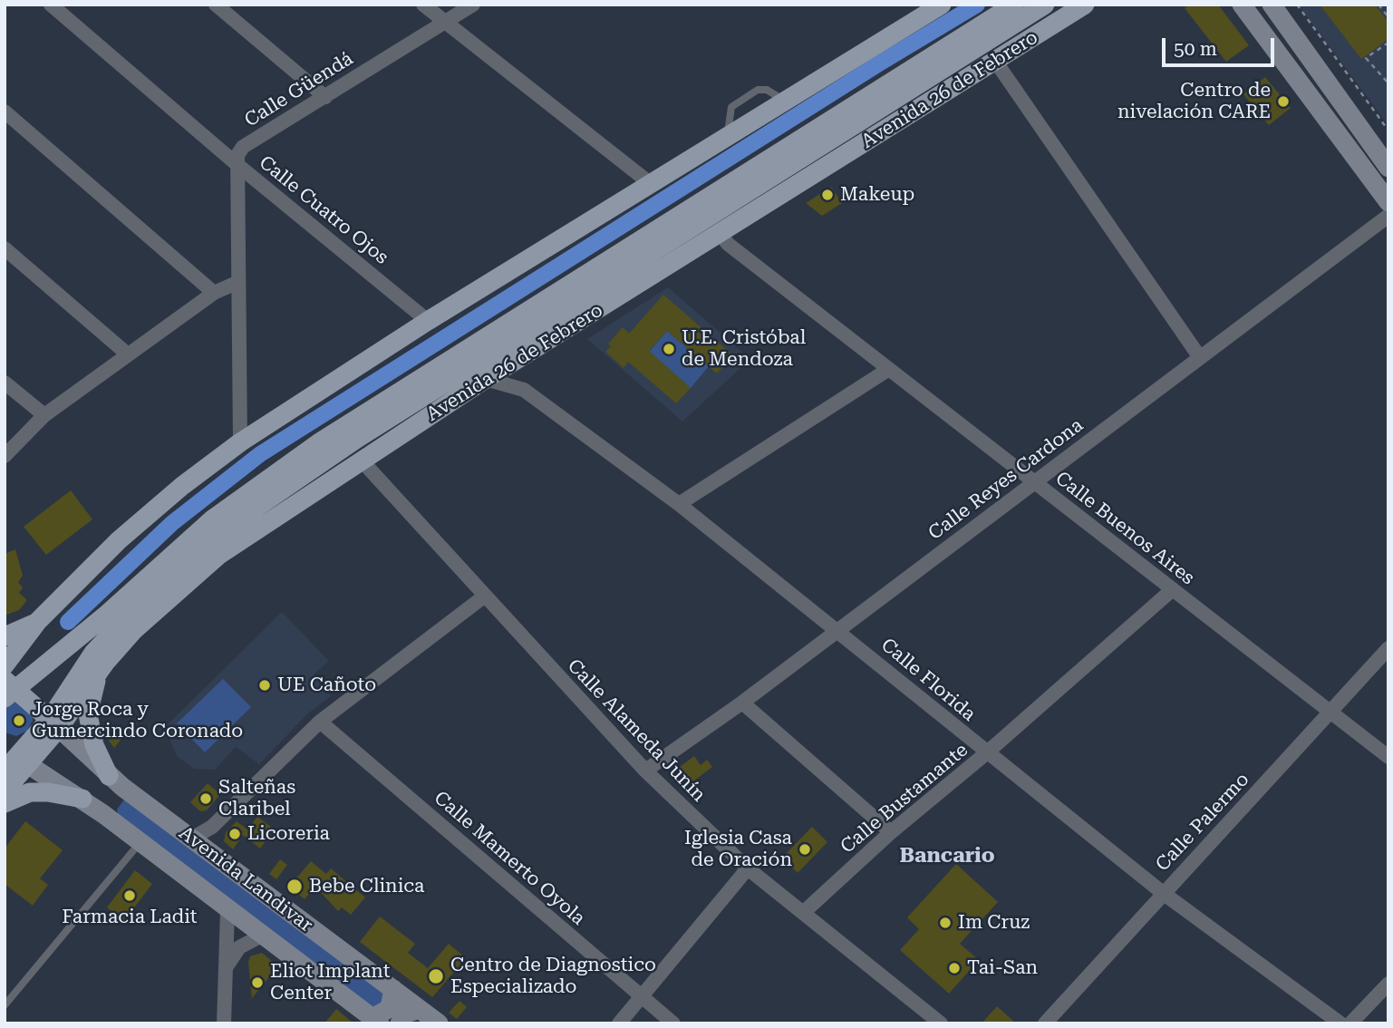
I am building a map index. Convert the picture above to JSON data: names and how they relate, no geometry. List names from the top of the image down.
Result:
{
  "streets": {
    "main road": ["Avenida 26 de Febrero", "Avenida Landivar"],
    "street": [
      "Calle Güendá",
      "Calle Cuatro Ojos",
      "Calle Reyes Cardona",
      "Calle Buenos Aires",
      "Calle Florida",
      "Calle Alameda Junín",
      "Calle Bustamante",
      "Calle Palermo",
      "Calle Mamerto Oyola"
    ]
  },
  "crossings": [
    ["Calle Güendá", "Calle Cuatro Ojos"],
    ["Avenida 26 de Febrero", "Calle Buenos Aires"],
    ["Avenida 26 de Febrero", "Calle Florida"],
    ["Avenida 26 de Febrero", "Calle Alameda Junín"],
    ["Avenida 26 de Febrero", "Avenida Landivar"],
    ["Calle Reyes Cardona", "Calle Buenos Aires"],
    ["Calle Reyes Cardona", "Calle Florida"],
    ["Calle Reyes Cardona", "Calle Alameda Junín"],
    ["Calle Buenos Aires", "Calle Bustamante"],
    ["Calle Buenos Aires", "Calle Palermo"],
    ["Calle Florida", "Calle Bustamante"],
    ["Calle Florida", "Calle Palermo"],
    ["Calle Alameda Junín", "Calle Bustamante"]
  ],
  "districts": ["Bancario"],
  "places": [
    "Centro de nivelación CARE",
    "Makeup",
    "U.E. Cristóbal de Mendoza",
    "UE Cañoto",
    "Jorge Roca y Gumercindo Coronado",
    "Salteñas Claribel",
    "Licoreria",
    "Iglesia Casa de Oración",
    "Bebe Clinica",
    "Farmacia Ladit",
    "Im Cruz",
    "Tai-San",
    "Centro de Diagnostico Especializado",
    "Eliot Implant Center"
  ],
  "scale_bar": "50 m"
}
